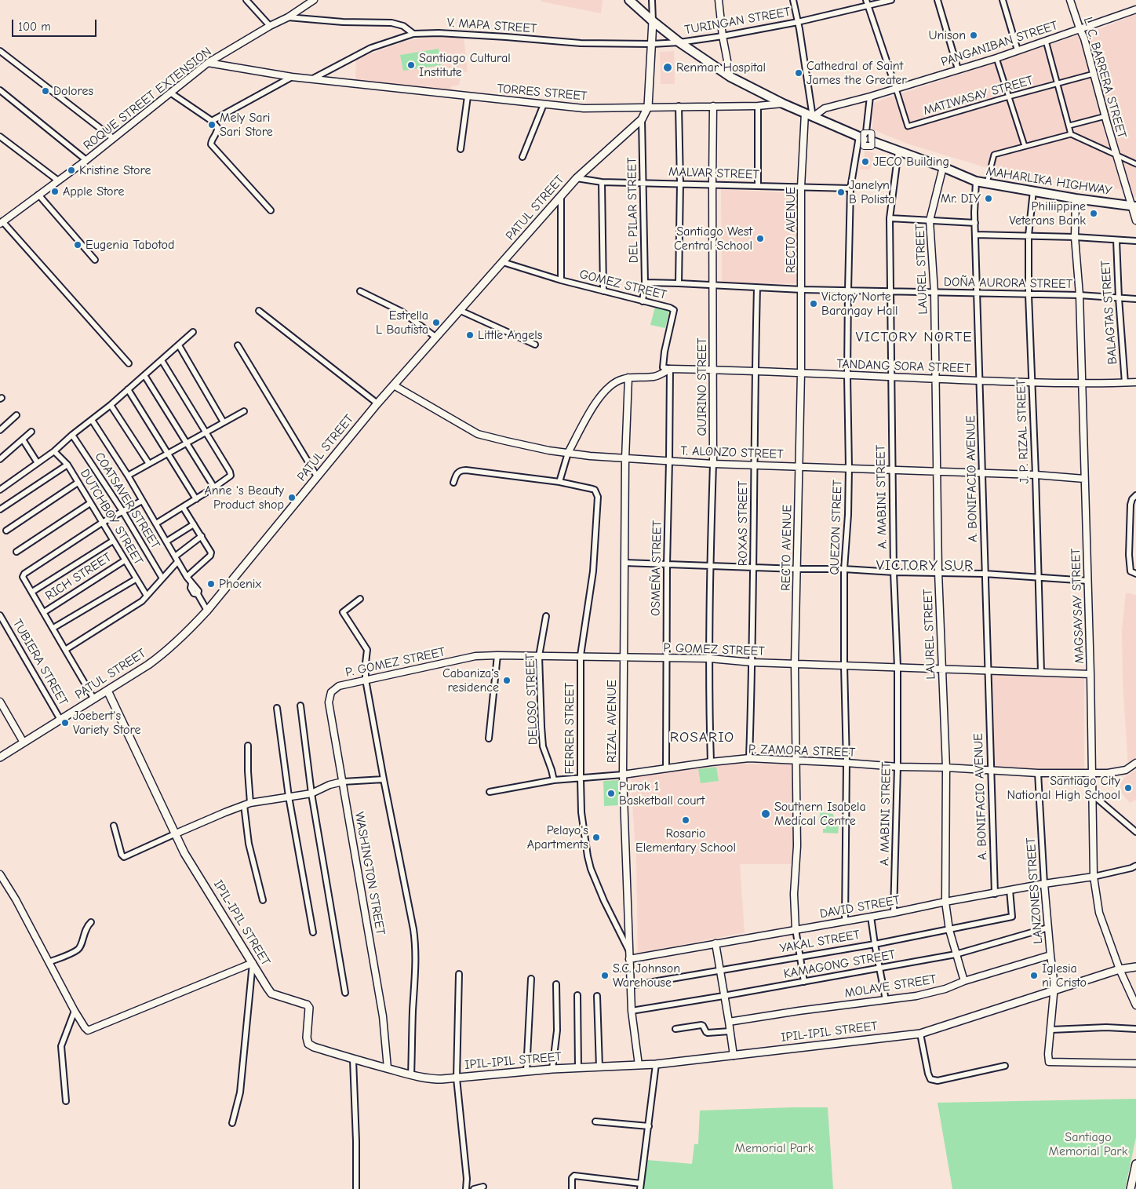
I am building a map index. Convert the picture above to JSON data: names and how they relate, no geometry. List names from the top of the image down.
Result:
{
  "streets": {
    "main road": [
      "1",
      "MAHARLIKA HIGHWAY",
      "PATUL STREET",
      "IPIL-IPIL STREET"
    ],
    "street": [
      "TURINGAN STREET",
      "V. MAPA STREET",
      "PANGANIBAN STREET",
      "L. C. BARRERA STREET",
      "TORRES STREET",
      "MATIWASAY STREET",
      "ROQUE STREET EXTENSION",
      "MALVAR STREET",
      "DEL PILAR STREET",
      "RECTO AVENUE",
      "LAUREL STREET",
      "DOÑA AURORA STREET",
      "GOMEZ STREET",
      "BALAGTAS STREET",
      "TANDANG SORA STREET",
      "QUIRINO STREET",
      "J. P. RIZAL STREET",
      "T. ALONZO STREET",
      "A. BONIFACIO AVENUE",
      "A. MABINI STREET",
      "COATSAVER STREET",
      "DUTCHBOY STREET",
      "ROXAS STREET",
      "QUEZON STREET",
      "OSMEÑA STREET",
      "RICH STREET",
      "MAGSAYSAY STREET",
      "P. GOMEZ STREET",
      "TUBIERA STREET",
      "DELOSO STREET",
      "RIZAL AVENUE",
      "FERRER STREET",
      "P. ZAMORA STREET",
      "WASHINGTON STREET",
      "LANZONES STREET",
      "DAVID STREET",
      "YAKAL STREET",
      "KAMAGONG STREET",
      "MOLAVE STREET"
    ]
  },
  "crossings": [
    ["TURINGAN STREET", "V. MAPA STREET"],
    ["TURINGAN STREET", "MAHARLIKA HIGHWAY"],
    ["V. MAPA STREET", "TORRES STREET"],
    ["V. MAPA STREET", "MAHARLIKA HIGHWAY"],
    ["PANGANIBAN STREET", "L. C. BARRERA STREET"],
    ["PANGANIBAN STREET", "MATIWASAY STREET"],
    ["PANGANIBAN STREET", "MAHARLIKA HIGHWAY"],
    ["L. C. BARRERA STREET", "MATIWASAY STREET"],
    ["L. C. BARRERA STREET", "MAHARLIKA HIGHWAY"],
    ["TORRES STREET", "ROQUE STREET EXTENSION"],
    ["TORRES STREET", "MAHARLIKA HIGHWAY"],
    ["TORRES STREET", "QUIRINO STREET"],
    ["MALVAR STREET", "PATUL STREET"],
    ["MALVAR STREET", "DEL PILAR STREET"],
    ["MALVAR STREET", "RECTO AVENUE"],
    ["MALVAR STREET", "QUIRINO STREET"],
    ["MALVAR STREET", "QUEZON STREET"],
    ["MAHARLIKA HIGHWAY", "RECTO AVENUE"],
    ["MAHARLIKA HIGHWAY", "LAUREL STREET"],
    ["MAHARLIKA HIGHWAY", "J. P. RIZAL STREET"],
    ["MAHARLIKA HIGHWAY", "A. BONIFACIO AVENUE"],
    ["MAHARLIKA HIGHWAY", "A. MABINI STREET"],
    ["MAHARLIKA HIGHWAY", "QUEZON STREET"],
    ["MAHARLIKA HIGHWAY", "MAGSAYSAY STREET"],
    ["PATUL STREET", "DEL PILAR STREET"],
    ["PATUL STREET", "GOMEZ STREET"],
    ["PATUL STREET", "T. ALONZO STREET"],
    ["PATUL STREET", "TUBIERA STREET"],
    ["PATUL STREET", "IPIL-IPIL STREET"],
    ["DEL PILAR STREET", "DOÑA AURORA STREET"],
    ["DEL PILAR STREET", "GOMEZ STREET"],
    ["RECTO AVENUE", "DOÑA AURORA STREET"],
    ["RECTO AVENUE", "TANDANG SORA STREET"],
    ["RECTO AVENUE", "T. ALONZO STREET"],
    ["RECTO AVENUE", "P. GOMEZ STREET"],
    ["RECTO AVENUE", "P. ZAMORA STREET"],
    ["RECTO AVENUE", "DAVID STREET"],
    ["RECTO AVENUE", "YAKAL STREET"],
    ["RECTO AVENUE", "KAMAGONG STREET"],
    ["LAUREL STREET", "DOÑA AURORA STREET"],
    ["LAUREL STREET", "TANDANG SORA STREET"],
    ["LAUREL STREET", "T. ALONZO STREET"],
    ["LAUREL STREET", "P. GOMEZ STREET"],
    ["LAUREL STREET", "P. ZAMORA STREET"],
    ["LAUREL STREET", "DAVID STREET"],
    ["LAUREL STREET", "YAKAL STREET"],
    ["LAUREL STREET", "KAMAGONG STREET"],
    ["LAUREL STREET", "MOLAVE STREET"],
    ["DOÑA AURORA STREET", "BALAGTAS STREET"],
    ["DOÑA AURORA STREET", "QUIRINO STREET"],
    ["DOÑA AURORA STREET", "J. P. RIZAL STREET"],
    ["DOÑA AURORA STREET", "A. BONIFACIO AVENUE"],
    ["DOÑA AURORA STREET", "A. MABINI STREET"],
    ["DOÑA AURORA STREET", "ROXAS STREET"],
    ["DOÑA AURORA STREET", "QUEZON STREET"],
    ["DOÑA AURORA STREET", "MAGSAYSAY STREET"],
    ["GOMEZ STREET", "TANDANG SORA STREET"],
    ["GOMEZ STREET", "OSMEÑA STREET"],
    ["BALAGTAS STREET", "TANDANG SORA STREET"],
    ["TANDANG SORA STREET", "QUIRINO STREET"],
    ["TANDANG SORA STREET", "J. P. RIZAL STREET"],
    ["TANDANG SORA STREET", "A. BONIFACIO AVENUE"],
    ["TANDANG SORA STREET", "A. MABINI STREET"],
    ["TANDANG SORA STREET", "ROXAS STREET"],
    ["TANDANG SORA STREET", "QUEZON STREET"],
    ["TANDANG SORA STREET", "OSMEÑA STREET"],
    ["TANDANG SORA STREET", "MAGSAYSAY STREET"],
    ["QUIRINO STREET", "T. ALONZO STREET"],
    ["QUIRINO STREET", "P. GOMEZ STREET"],
    ["QUIRINO STREET", "P. ZAMORA STREET"],
    ["J. P. RIZAL STREET", "T. ALONZO STREET"],
    ["J. P. RIZAL STREET", "P. GOMEZ STREET"],
    ["T. ALONZO STREET", "A. BONIFACIO AVENUE"],
    ["T. ALONZO STREET", "A. MABINI STREET"],
    ["T. ALONZO STREET", "ROXAS STREET"],
    ["T. ALONZO STREET", "QUEZON STREET"],
    ["T. ALONZO STREET", "OSMEÑA STREET"],
    ["T. ALONZO STREET", "MAGSAYSAY STREET"],
    ["T. ALONZO STREET", "RIZAL AVENUE"],
    ["A. BONIFACIO AVENUE", "P. GOMEZ STREET"],
    ["A. BONIFACIO AVENUE", "P. ZAMORA STREET"],
    ["A. BONIFACIO AVENUE", "DAVID STREET"],
    ["A. MABINI STREET", "P. GOMEZ STREET"],
    ["A. MABINI STREET", "P. ZAMORA STREET"],
    ["A. MABINI STREET", "DAVID STREET"],
    ["DUTCHBOY STREET", "RICH STREET"],
    ["ROXAS STREET", "P. GOMEZ STREET"],
    ["ROXAS STREET", "P. ZAMORA STREET"],
    ["QUEZON STREET", "P. GOMEZ STREET"],
    ["QUEZON STREET", "P. ZAMORA STREET"],
    ["QUEZON STREET", "DAVID STREET"],
    ["OSMEÑA STREET", "P. GOMEZ STREET"],
    ["OSMEÑA STREET", "P. ZAMORA STREET"],
    ["MAGSAYSAY STREET", "P. GOMEZ STREET"],
    ["MAGSAYSAY STREET", "P. ZAMORA STREET"],
    ["MAGSAYSAY STREET", "DAVID STREET"],
    ["MAGSAYSAY STREET", "IPIL-IPIL STREET"],
    ["P. GOMEZ STREET", "DELOSO STREET"],
    ["P. GOMEZ STREET", "RIZAL AVENUE"],
    ["P. GOMEZ STREET", "FERRER STREET"],
    ["P. GOMEZ STREET", "WASHINGTON STREET"],
    ["DELOSO STREET", "P. ZAMORA STREET"],
    ["RIZAL AVENUE", "FERRER STREET"],
    ["RIZAL AVENUE", "P. ZAMORA STREET"],
    ["RIZAL AVENUE", "DAVID STREET"],
    ["RIZAL AVENUE", "IPIL-IPIL STREET"],
    ["RIZAL AVENUE", "YAKAL STREET"],
    ["RIZAL AVENUE", "KAMAGONG STREET"],
    ["FERRER STREET", "P. ZAMORA STREET"],
    ["P. ZAMORA STREET", "LANZONES STREET"],
    ["WASHINGTON STREET", "IPIL-IPIL STREET"],
    ["LANZONES STREET", "DAVID STREET"],
    ["LANZONES STREET", "IPIL-IPIL STREET"],
    ["LANZONES STREET", "KAMAGONG STREET"],
    ["LANZONES STREET", "MOLAVE STREET"],
    ["DAVID STREET", "YAKAL STREET"]
  ],
  "districts": ["VICTORY NORTE", "VICTORY SUR", "ROSARIO"],
  "parks": ["Santiago Memorial Park", "Memorial Park"],
  "places": [
    "Unison",
    "Santiago Cultural Institute",
    "Renmar Hospital",
    "Cathedral of Saint James the Greater",
    "Dolores",
    "Mely Sari Sari Store",
    "JECO Building",
    "Kristine Store",
    "Apple Store",
    "Janelyn B Polista",
    "Mr. DIY",
    "Philiippine Veterans Bank",
    "Santiago West Central School",
    "Eugenia Tabotod",
    "Victory Norte Barangay Hall",
    "Estrella L Bautista",
    "Little Angels",
    "Anne 's Beauty Product shop",
    "Phoenix",
    "Cabaniza's residence",
    "Joebert's Variety Store",
    "Santiago City National High School",
    "Purok 1 Basketball court",
    "Southern Isabela Medical Centre",
    "Rosario Elementary School",
    "Pelayo's Apartments",
    "S.C. Johnson Warehouse",
    "Iglesia ni Cristo"
  ],
  "scale_bar": "100 m"
}
